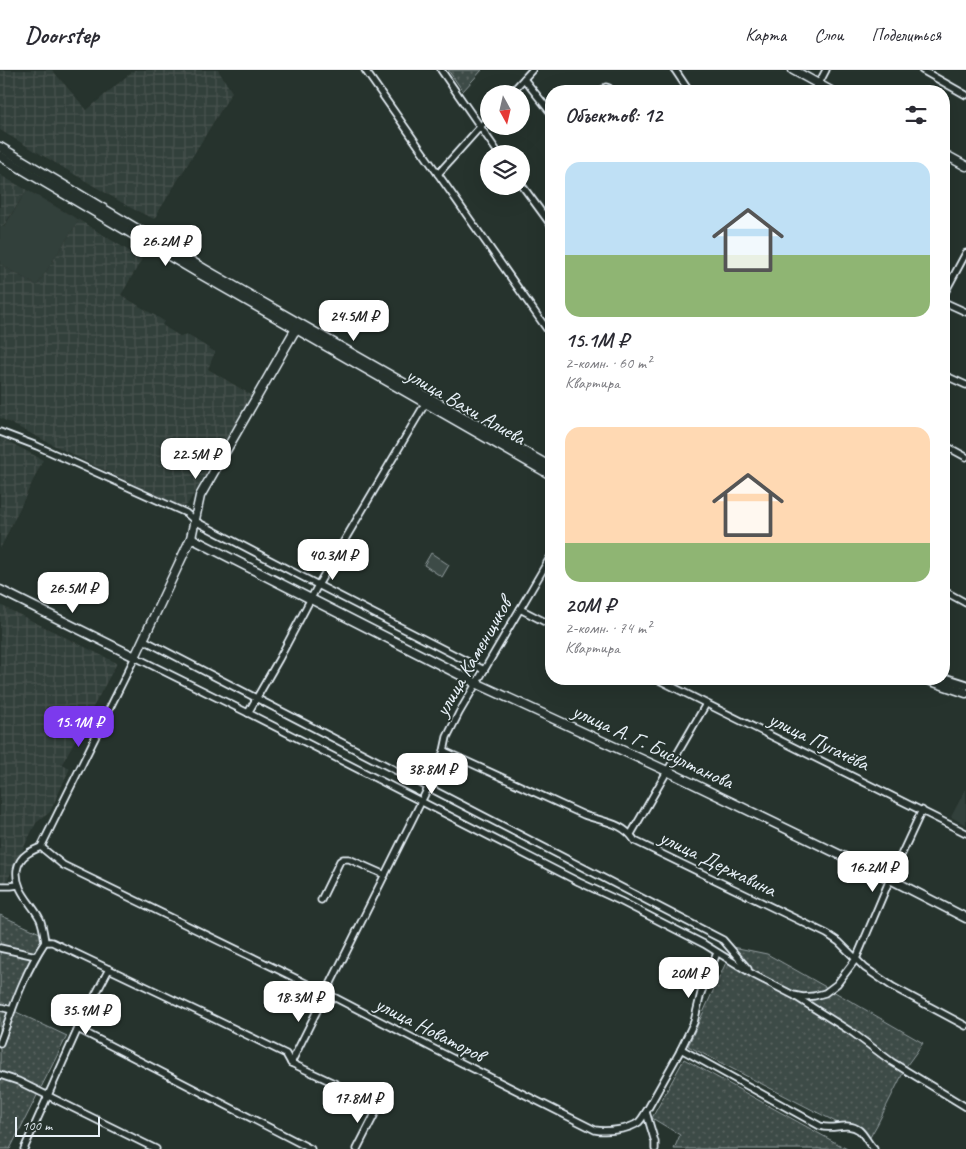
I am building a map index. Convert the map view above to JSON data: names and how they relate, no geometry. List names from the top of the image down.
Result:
{
  "streets": {
    "street": [
      "улица Вахи Алиева",
      "улица Каменщиков",
      "улица Пугачёва",
      "улица А. Г. Бисултанова",
      "улица Державина",
      "улица Новаторов"
    ]
  },
  "crossings": [
    ["улица Каменщиков", "улица А. Г. Бисултанова"],
    ["улица Каменщиков", "улица Державина"],
    ["улица Каменщиков", "улица Новаторов"]
  ],
  "scale_bar": "100 m",
  "north": "bottom",
  "page": {
    "header": "Doorstep",
    "nav": ["Карта", "Слои", "Поделиться"],
    "heading": "Объектов: 12",
    "list": [
      {
        "name": "15.1M ₽",
        "note": "2-комн. · 60 m² · Квартира"
      },
      {
        "name": "20M ₽",
        "note": "2-комн. · 74 m² · Квартира"
      }
    ],
    "price": [
      "26.2M ₽",
      "24.5M ₽",
      "22.5M ₽",
      "40.3M ₽",
      "26.5M ₽",
      "15.1M ₽",
      "38.8M ₽",
      "16.2M ₽",
      "20M ₽",
      "18.3M ₽",
      "35.9M ₽",
      "17.8M ₽"
    ],
    "scale": "100 m"
  }
}
